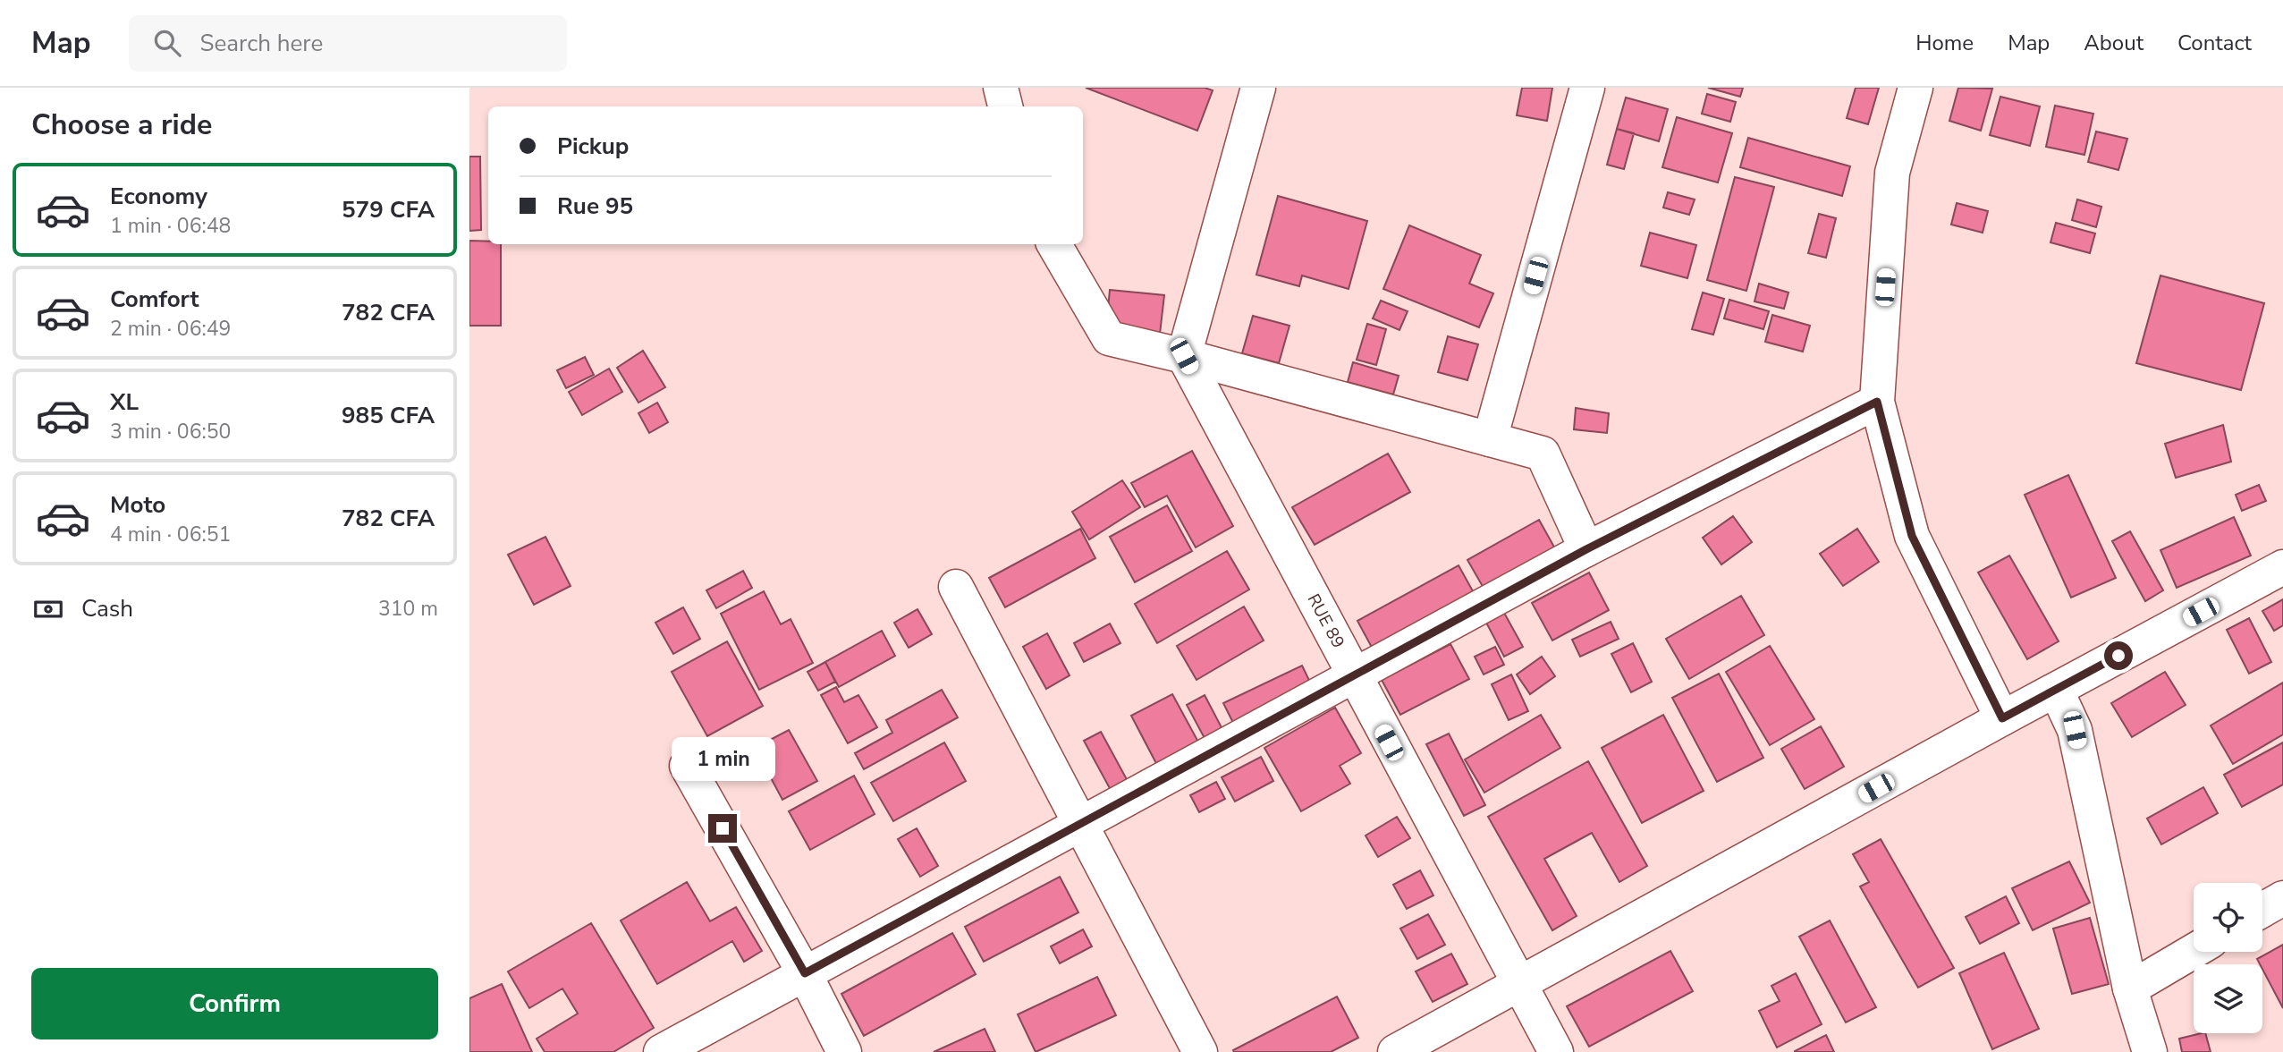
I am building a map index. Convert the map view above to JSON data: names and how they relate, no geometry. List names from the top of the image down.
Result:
{
  "streets": {
    "street": ["RUE 89"]
  },
  "page": {
    "header": "Map",
    "search": "Search here",
    "nav": [
      "Home",
      "Map",
      "About",
      "Contact"
    ],
    "heading": "Choose a ride",
    "banner": ["Pickup", "Rue 95"],
    "list": [
      {
        "name": "Economy",
        "note": "1 min · 06:48",
        "value": "579 CFA"
      },
      {
        "name": "Comfort",
        "note": "2 min · 06:49",
        "value": "782 CFA"
      },
      {
        "name": "XL",
        "note": "3 min · 06:50",
        "value": "985 CFA"
      },
      {
        "name": "Moto",
        "note": "4 min · 06:51",
        "value": "782 CFA"
      }
    ],
    "pay": ["Cash", "310 m"],
    "bubble": "1 min",
    "buttons": "Confirm"
  }
}
